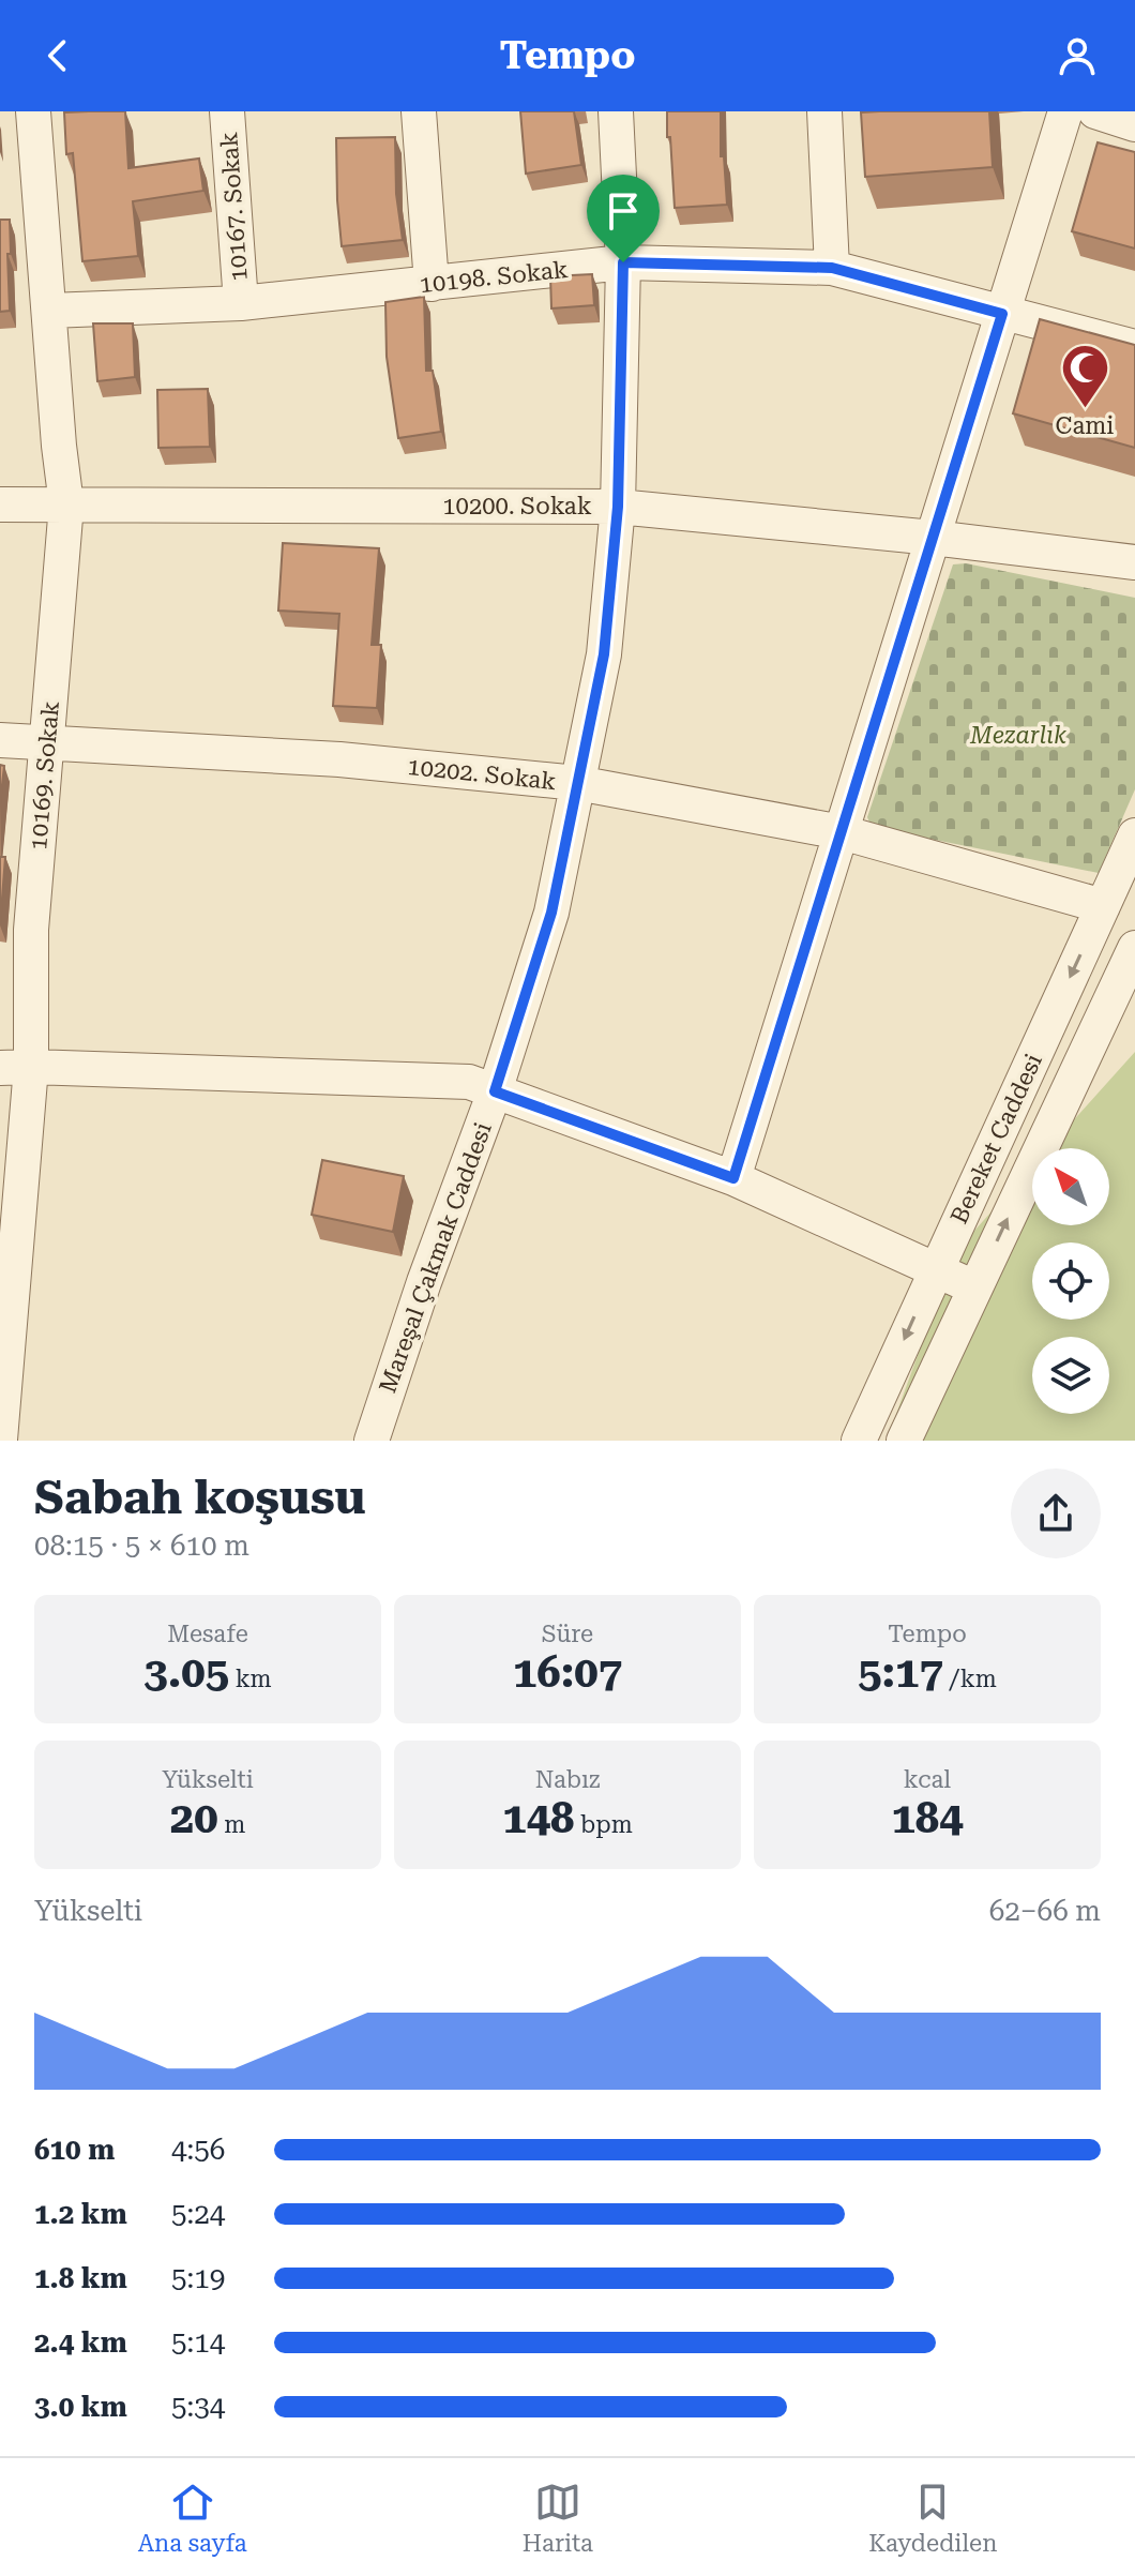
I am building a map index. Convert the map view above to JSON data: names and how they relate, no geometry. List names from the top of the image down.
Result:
{
  "streets": {
    "street": [
      "10167. Sokak",
      "10198. Sokak",
      "10200. Sokak",
      "10202. Sokak",
      "10169. Sokak",
      "Bereket Caddesi",
      "Mareşal Çakmak Caddesi"
    ]
  },
  "crossings": [
    ["10167. Sokak", "10198. Sokak"],
    ["10198. Sokak", "10169. Sokak"],
    ["10198. Sokak", "Mareşal Çakmak Caddesi"],
    ["10200. Sokak", "10169. Sokak"],
    ["10200. Sokak", "Mareşal Çakmak Caddesi"],
    ["10202. Sokak", "10169. Sokak"],
    ["10202. Sokak", "Bereket Caddesi"],
    ["10202. Sokak", "Mareşal Çakmak Caddesi"]
  ],
  "parks": ["Mezarlık"],
  "places": {
    "mosque": ["Cami"]
  },
  "north": "top left",
  "page": {
    "header": "Tempo",
    "heading": ["Sabah koşusu", "08:15 · 5 × 610 m"],
    "stats": [
      ["Mesafe", "3.05 km"],
      ["Süre", "16:07"],
      ["Tempo", "5:17 /km"],
      ["Yükselti", "20 m"],
      ["Nabız", "148 bpm"],
      ["kcal", "184"]
    ],
    "chart": ["Yükselti", "62–66 m"],
    "list": [
      {
        "name": "610 m",
        "note": "4:56"
      },
      {
        "name": "1.2 km",
        "note": "5:24"
      },
      {
        "name": "1.8 km",
        "note": "5:19"
      },
      {
        "name": "2.4 km",
        "note": "5:14"
      },
      {
        "name": "3.0 km",
        "note": "5:34"
      }
    ],
    "tabs": ["Ana sayfa", "Harita", "Kaydedilen"]
  }
}
